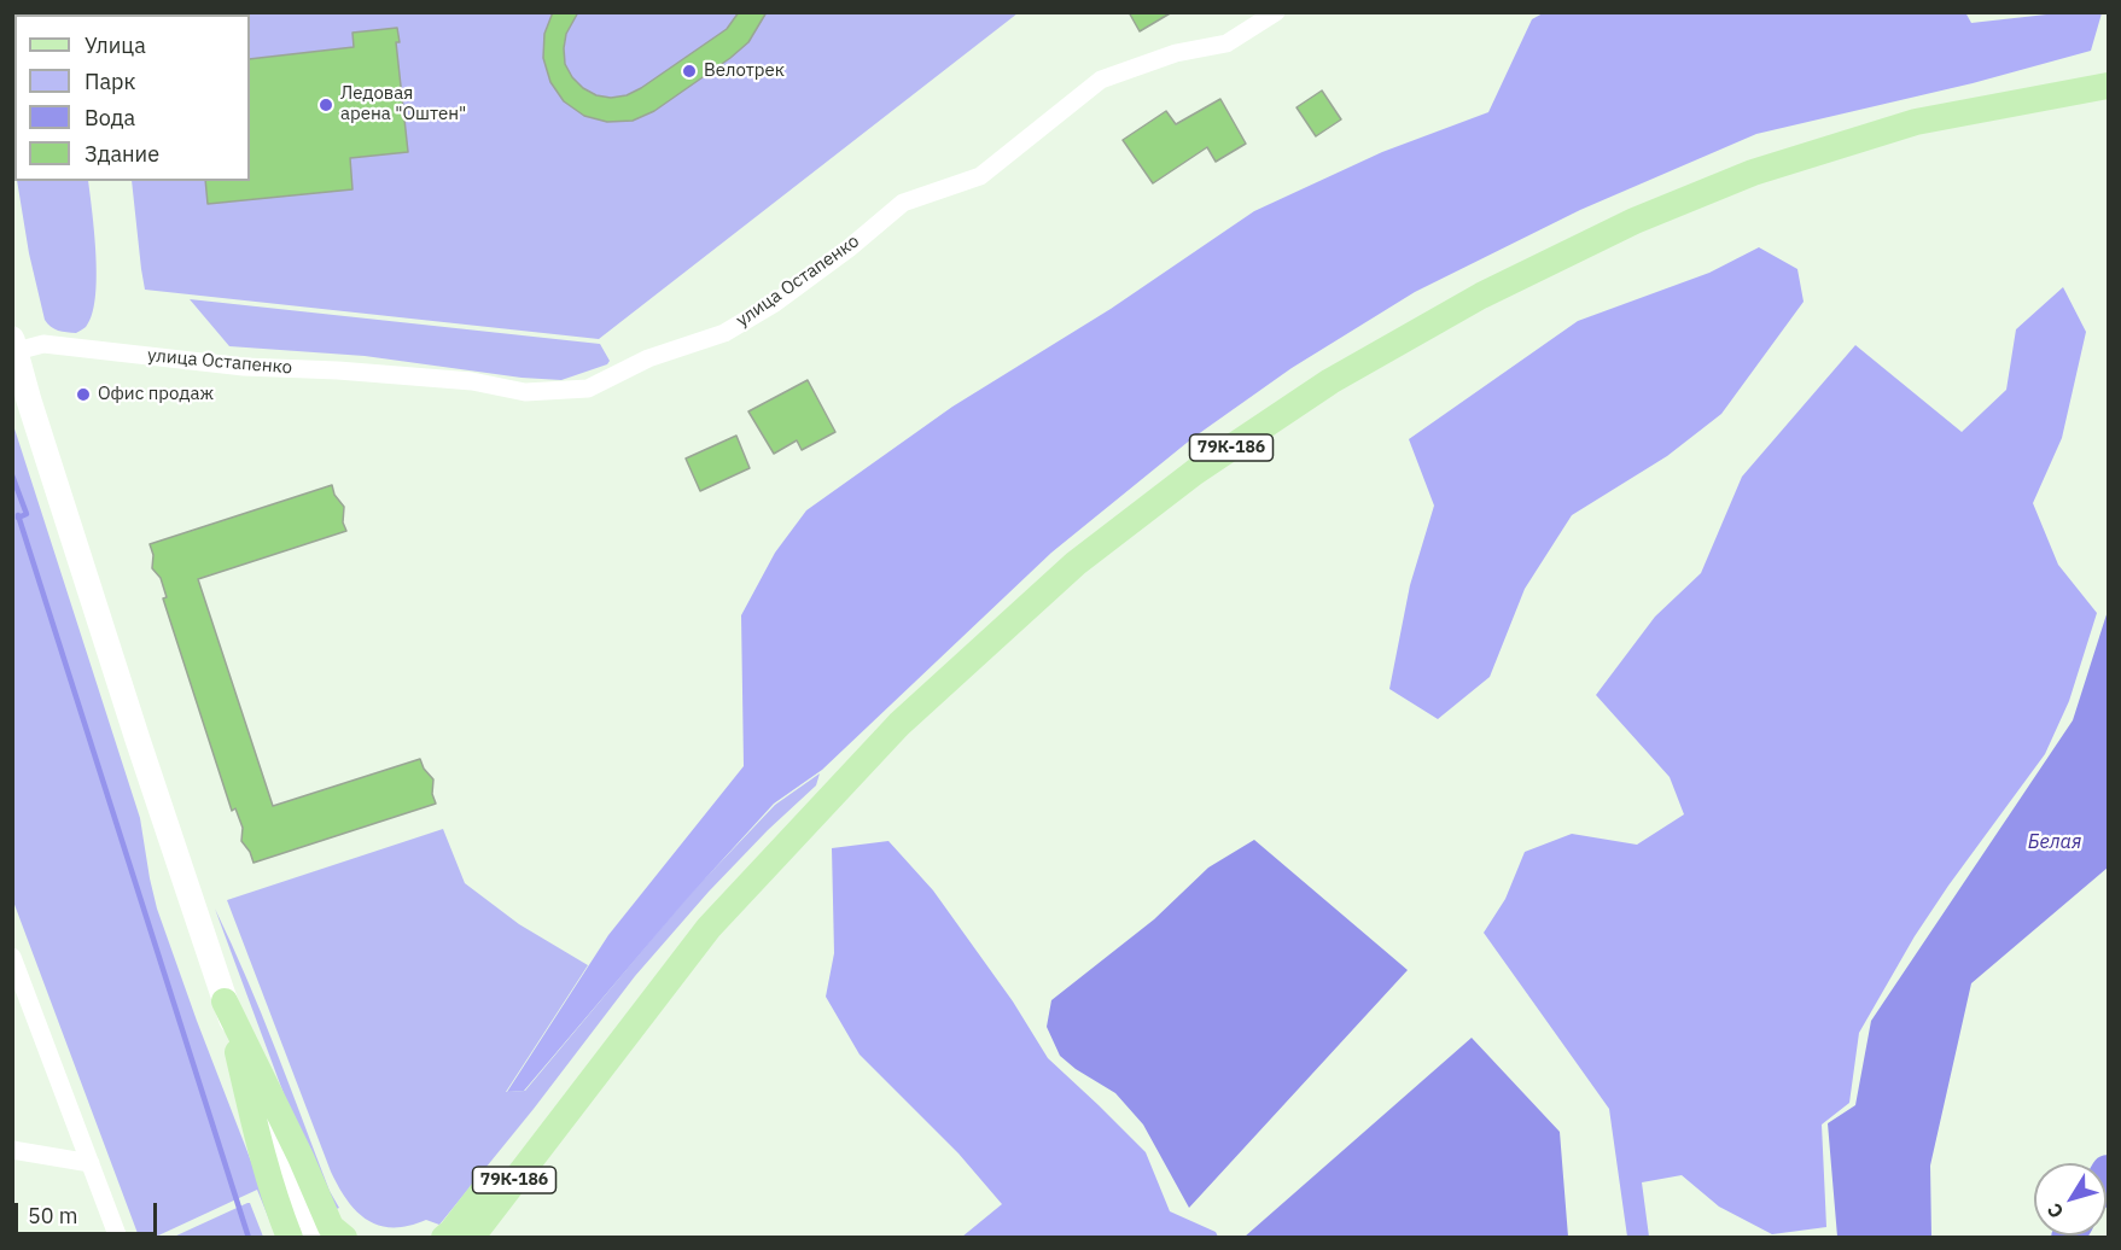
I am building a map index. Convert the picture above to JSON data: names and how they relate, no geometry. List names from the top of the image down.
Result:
{
  "streets": {
    "main road": ["79К-186"],
    "street": ["улица Остапенко"]
  },
  "water": ["Белая"],
  "places": ["Велотрек", "Ледовая арена \"Оштен\"", "Офис продаж"],
  "legend": [
    "Улица",
    "Парк",
    "Вода",
    "Здание"
  ],
  "scale_bar": "50 m",
  "north": "bottom left"
}
